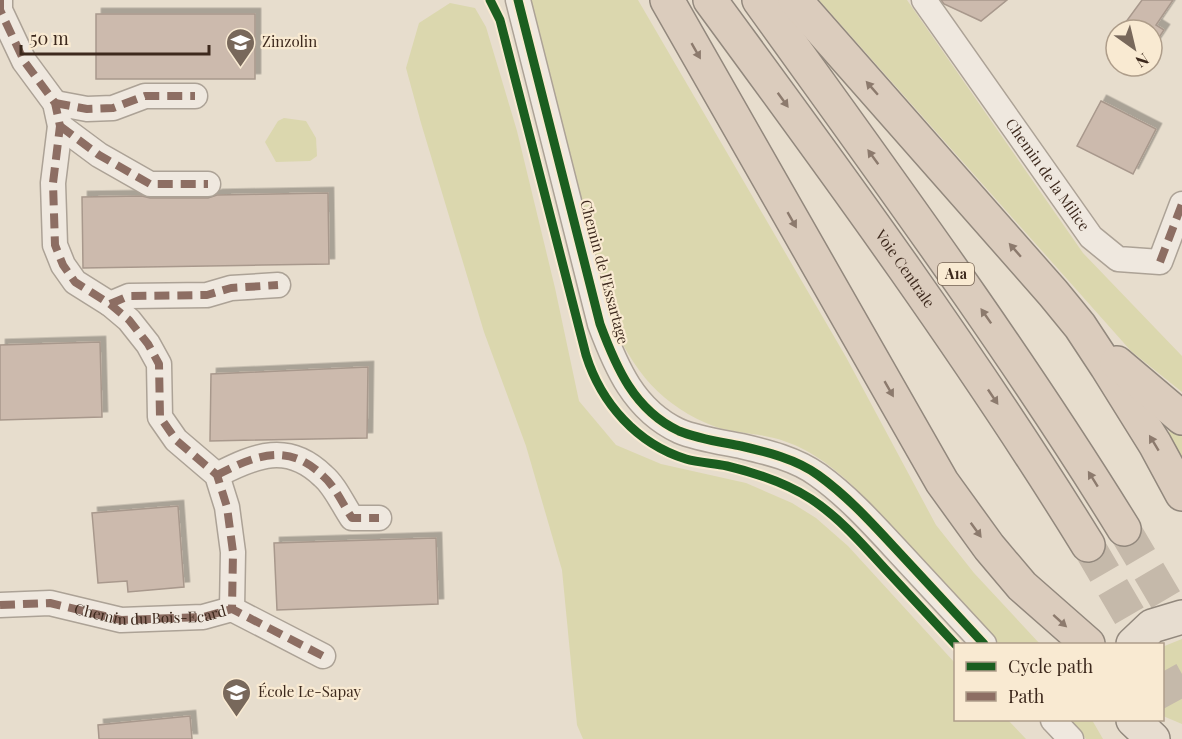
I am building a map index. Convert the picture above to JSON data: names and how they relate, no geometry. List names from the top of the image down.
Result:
{
  "streets": {
    "highway": ["Voie Centrale", "A1a"],
    "street": ["Chemin de la Milice", "Chemin de l'Essartage", "Chemin du Bois-Ecard"]
  },
  "places": {
    "school or university": ["Zinzolin", "École Le-Sapay"]
  },
  "legend": ["Cycle path", "Path"],
  "scale_bar": "50 m",
  "north": "bottom right"
}
